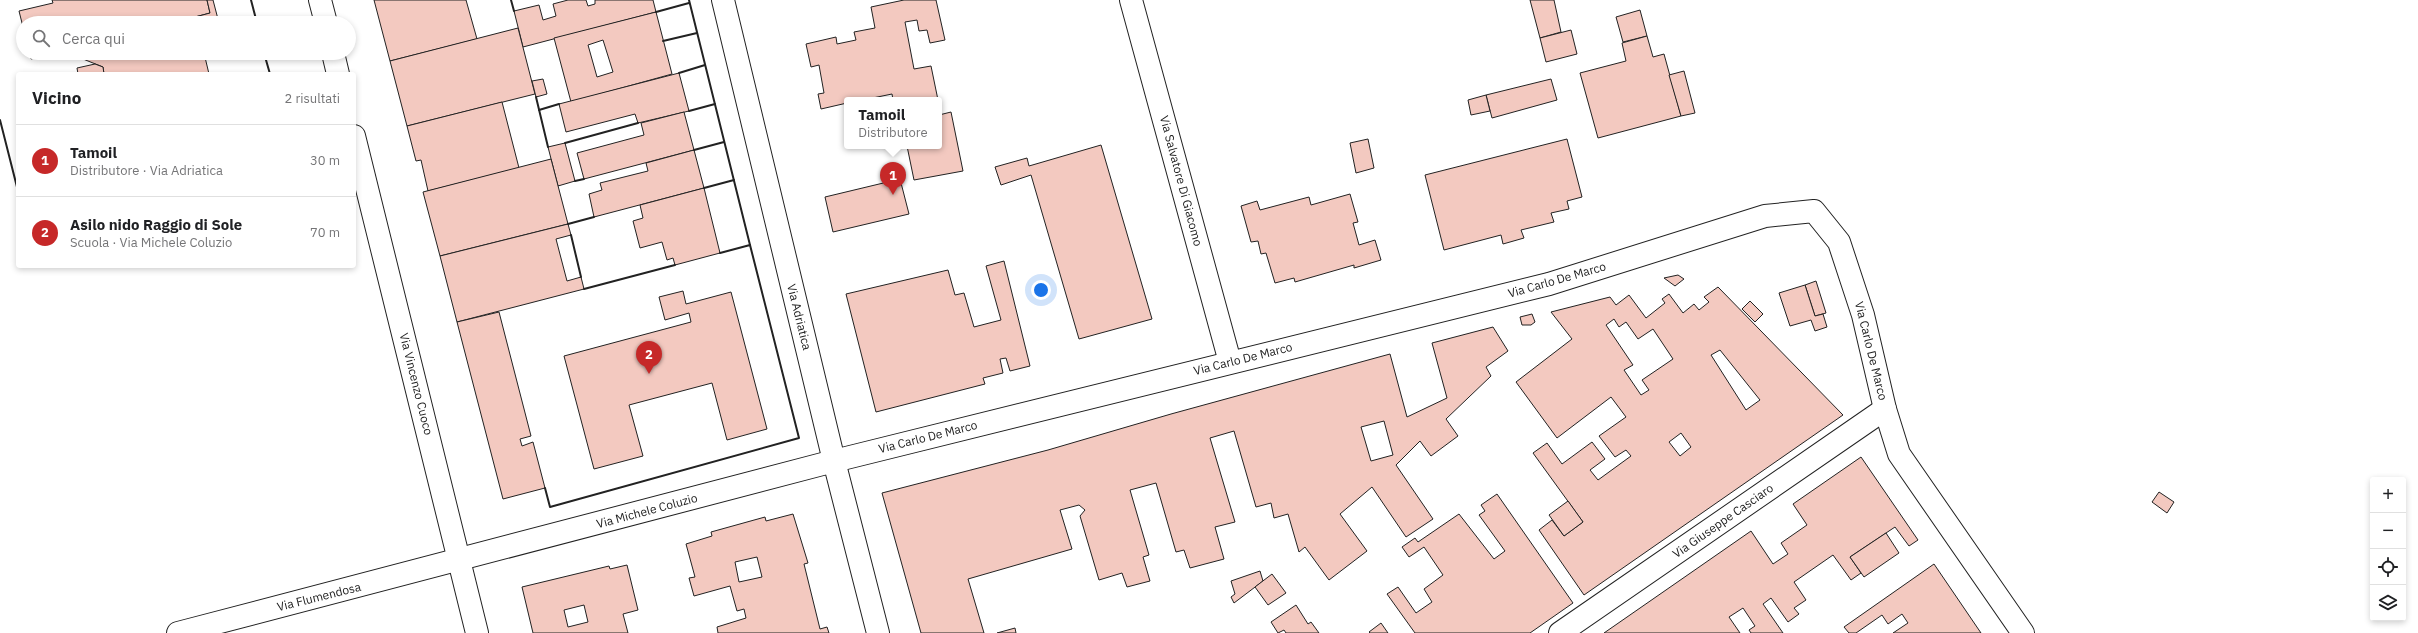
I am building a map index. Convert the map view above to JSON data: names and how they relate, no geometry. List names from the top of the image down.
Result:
{
  "streets": {
    "street": [
      "Via Salvatore Di Giacomo",
      "Via Carlo De Marco",
      "Via Adriatica",
      "Via Vincenzo Cuoco",
      "Via Michele Coluzio",
      "Via Giuseppe Casciaro",
      "Via Flumendosa"
    ]
  },
  "crossings": [
    ["Via Salvatore Di Giacomo", "Via Carlo De Marco"],
    ["Via Carlo De Marco", "Via Adriatica"],
    ["Via Carlo De Marco", "Via Michele Coluzio"],
    ["Via Carlo De Marco", "Via Giuseppe Casciaro"],
    ["Via Adriatica", "Via Michele Coluzio"],
    ["Via Vincenzo Cuoco", "Via Michele Coluzio"],
    ["Via Vincenzo Cuoco", "Via Flumendosa"],
    ["Via Michele Coluzio", "Via Flumendosa"]
  ],
  "page": {
    "search": "Cerca qui",
    "heading": ["Vicino", "2 risultati"],
    "popup": ["Tamoil", "Distributore"],
    "list": [
      {
        "mark": "1",
        "name": "Tamoil",
        "note": "Distributore · Via Adriatica",
        "value": "30 m"
      },
      {
        "mark": "2",
        "name": "Asilo nido Raggio di Sole",
        "note": "Scuola · Via Michele Coluzio",
        "value": "70 m"
      }
    ],
    "pins": ["1", "2"],
    "map_buttons": ["+", "−"]
  }
}
